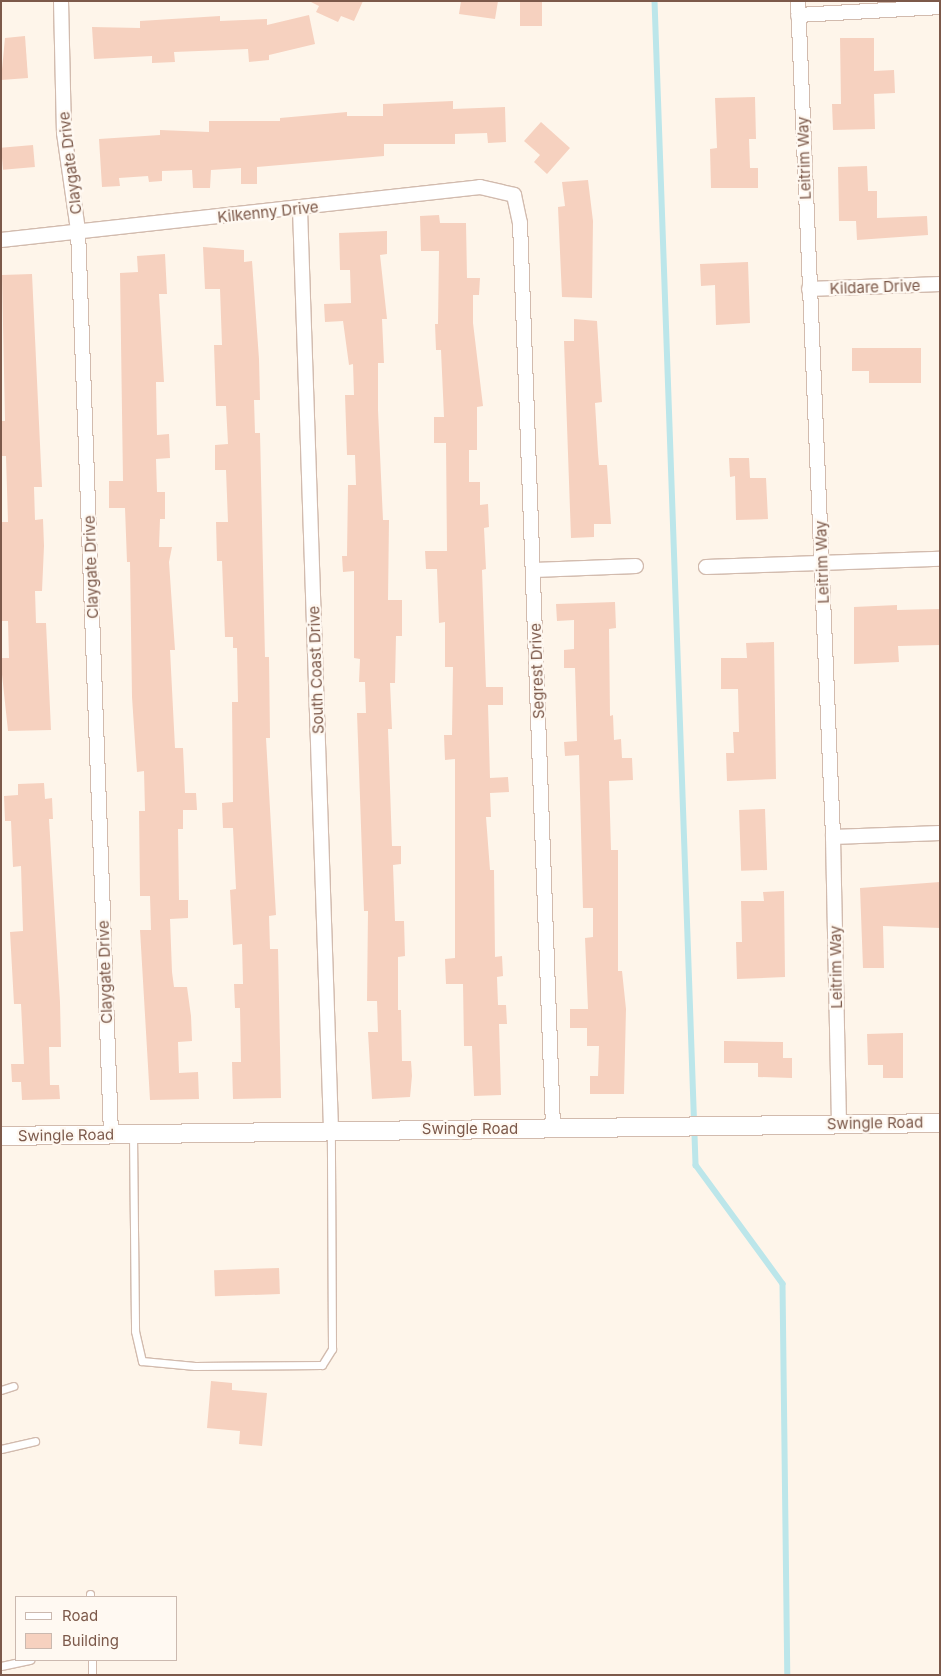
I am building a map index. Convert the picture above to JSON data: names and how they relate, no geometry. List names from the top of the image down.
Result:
{
  "streets": {
    "street": [
      "Leitrim Way",
      "Claygate Drive",
      "Kilkenny Drive",
      "Kildare Drive",
      "South Coast Drive",
      "Segrest Drive",
      "Swingle Road"
    ]
  },
  "crossings": [
    ["Leitrim Way", "Kildare Drive"],
    ["Leitrim Way", "Swingle Road"],
    ["Claygate Drive", "Kilkenny Drive"],
    ["Claygate Drive", "Swingle Road"],
    ["Kilkenny Drive", "South Coast Drive"],
    ["Kilkenny Drive", "Segrest Drive"],
    ["South Coast Drive", "Swingle Road"],
    ["Segrest Drive", "Swingle Road"]
  ],
  "legend": ["Road", "Building"]
}
